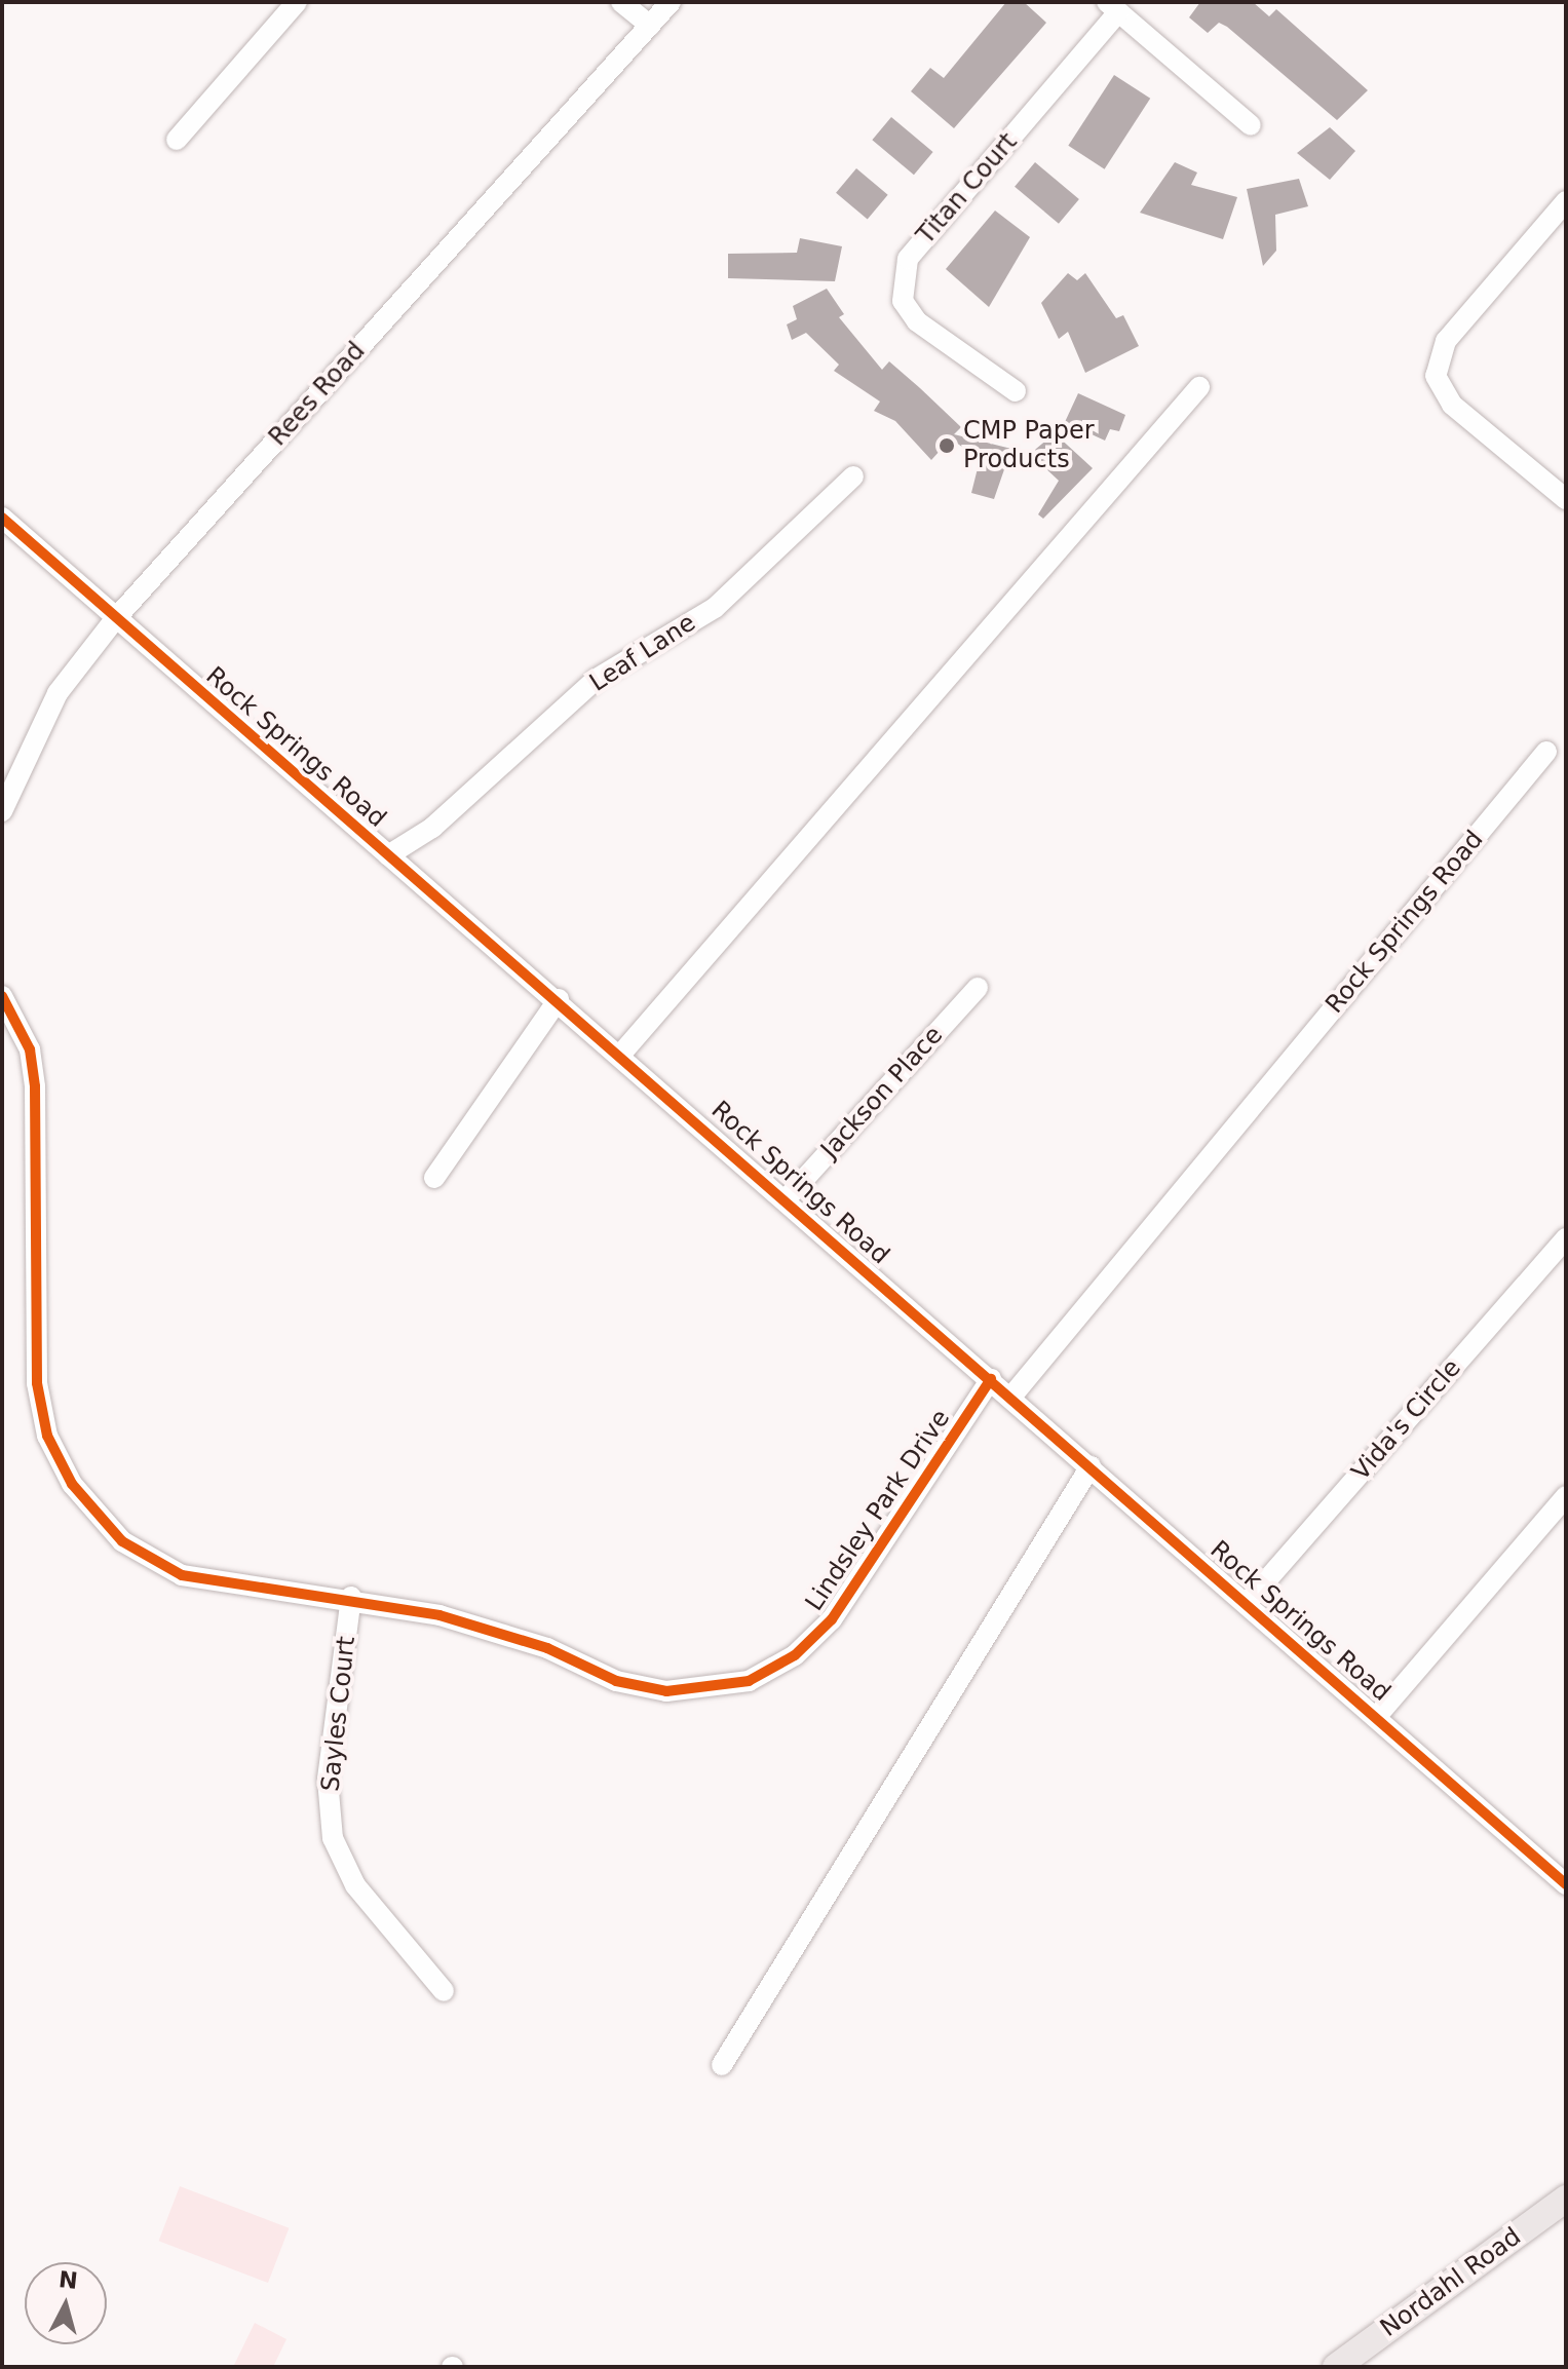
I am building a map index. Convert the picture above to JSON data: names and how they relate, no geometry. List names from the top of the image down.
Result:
{
  "streets": {
    "main road": ["Nordahl Road"],
    "street": [
      "Titan Court",
      "Rees Road",
      "Leaf Lane",
      "Rock Springs Road",
      "Jackson Place",
      "Vida's Circle",
      "Lindsley Park Drive",
      "Sayles Court"
    ]
  },
  "crossings": [
    ["Rees Road", "Rock Springs Road"],
    ["Leaf Lane", "Rock Springs Road"],
    ["Rock Springs Road", "Jackson Place"],
    ["Rock Springs Road", "Vida's Circle"],
    ["Rock Springs Road", "Lindsley Park Drive"],
    ["Lindsley Park Drive", "Sayles Court"]
  ],
  "places": ["CMP Paper Products"],
  "north": "top"
}
